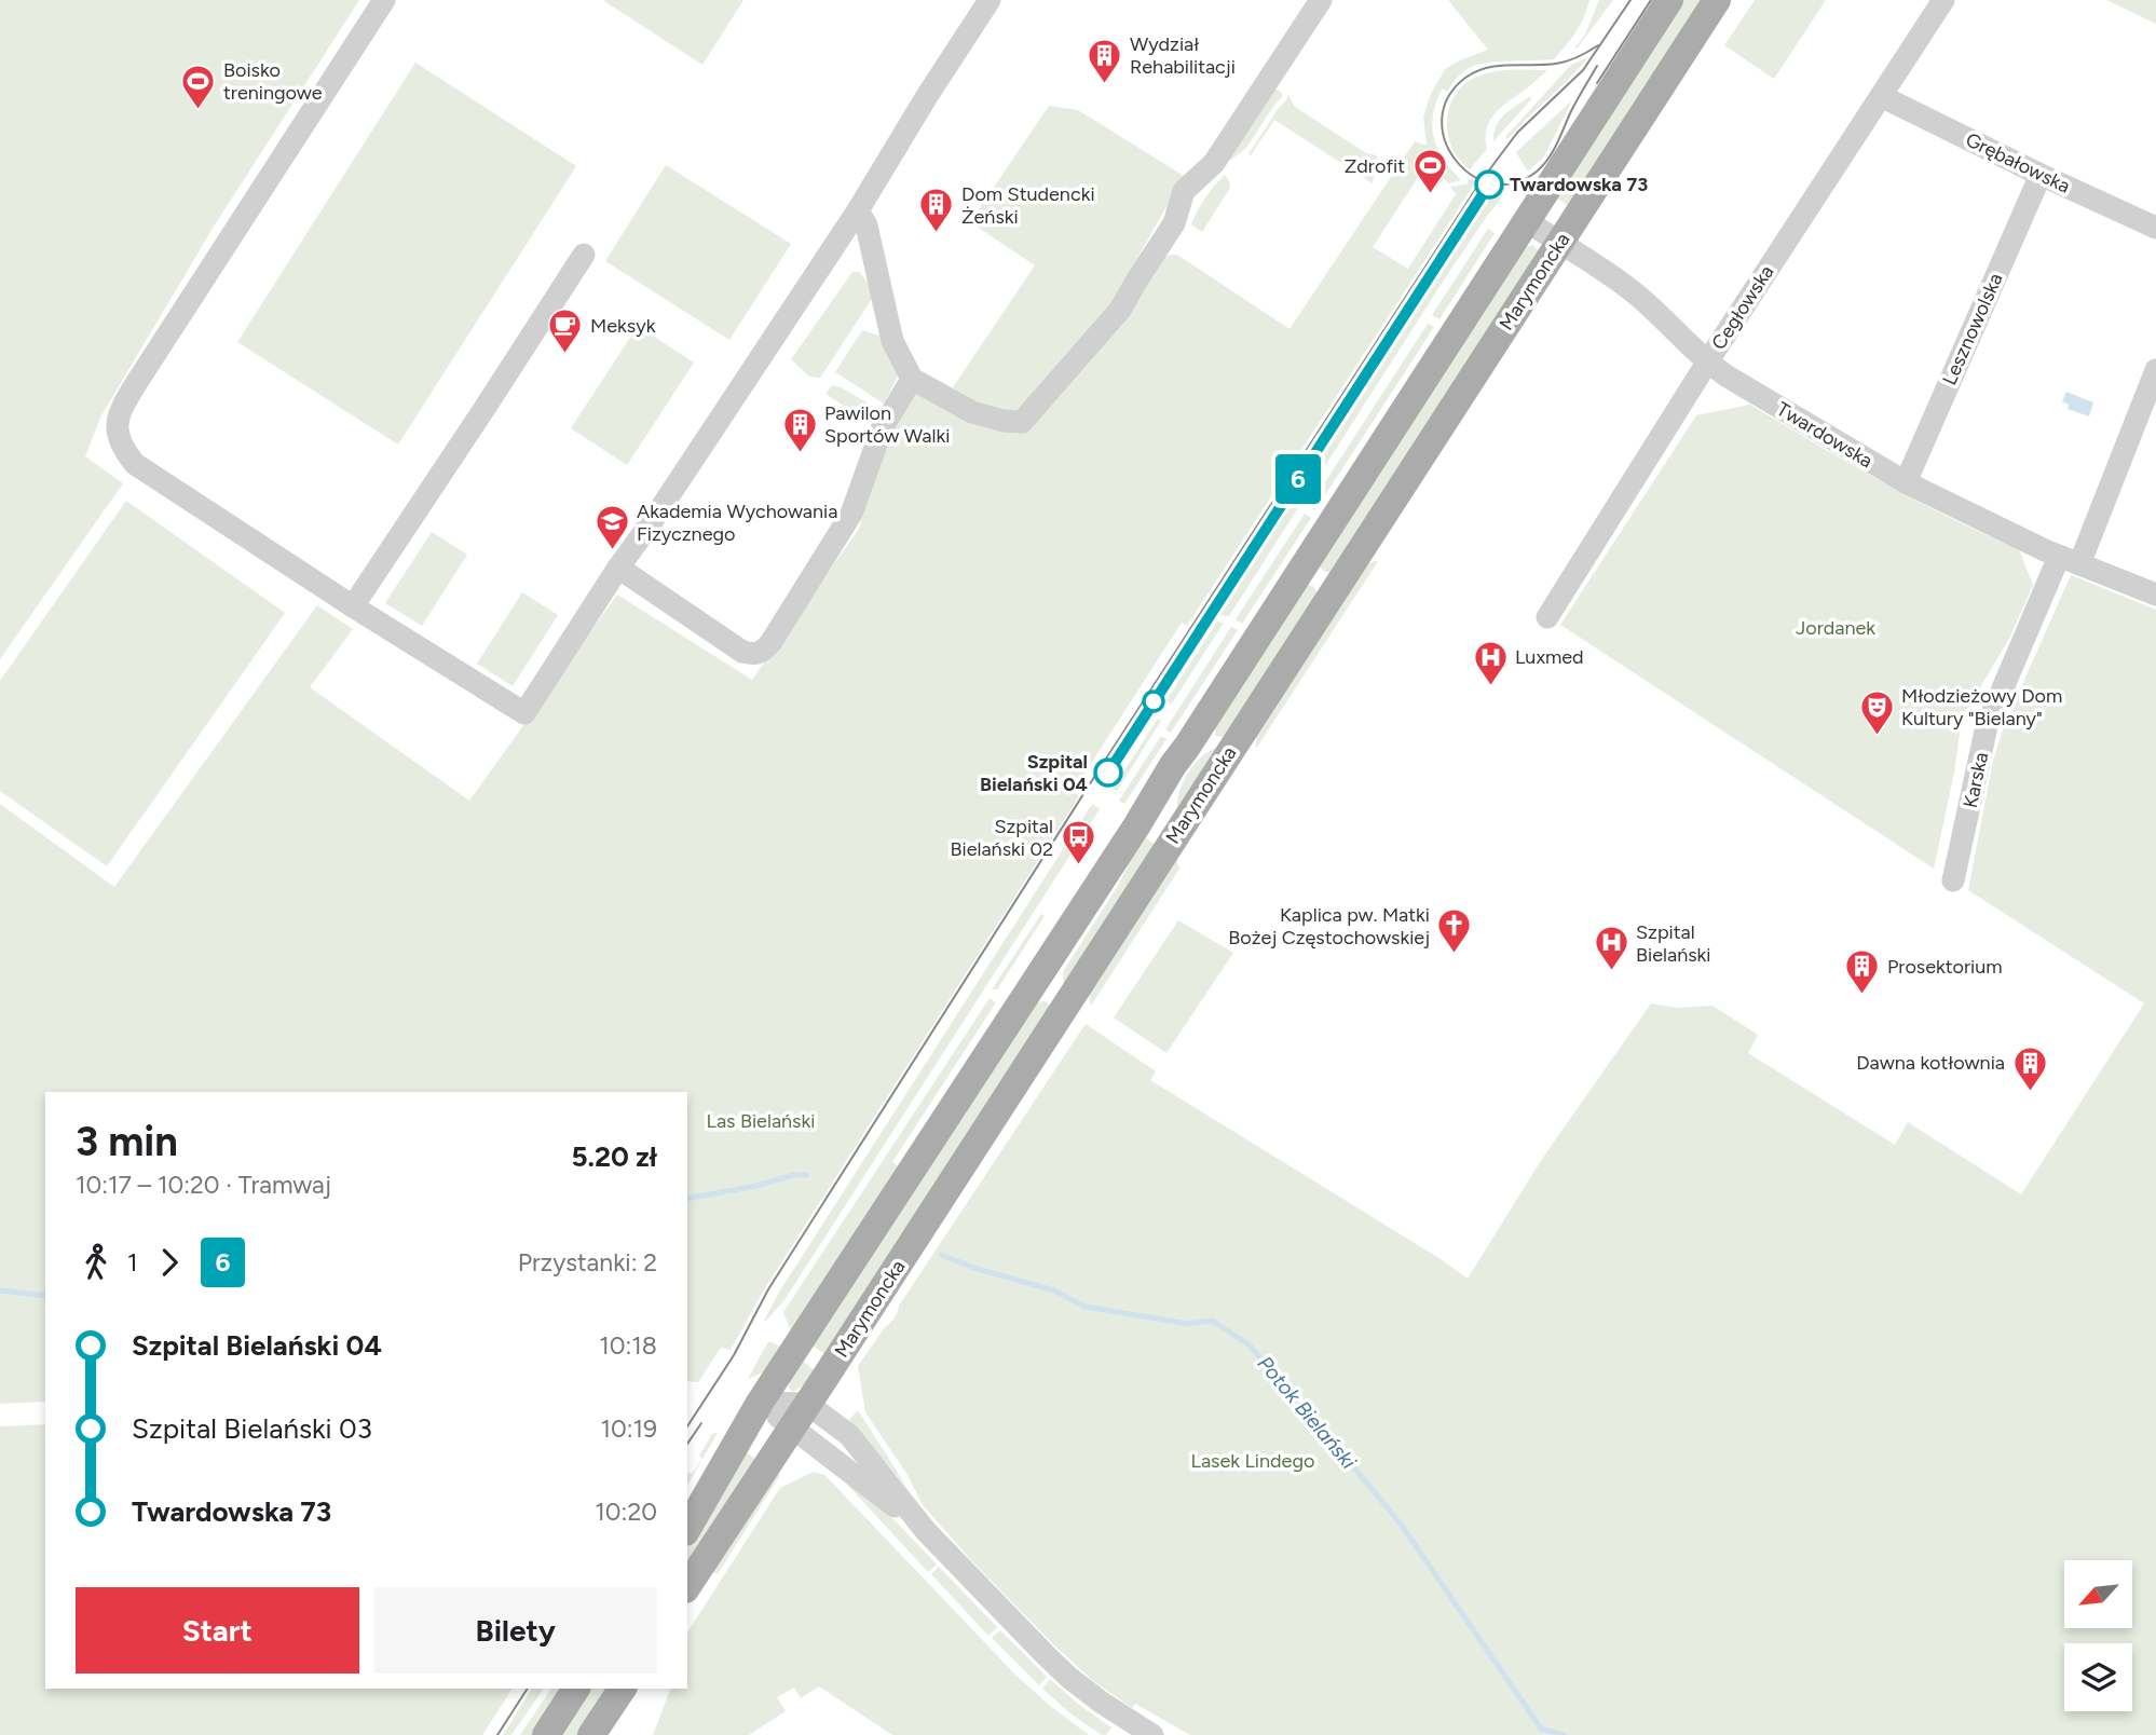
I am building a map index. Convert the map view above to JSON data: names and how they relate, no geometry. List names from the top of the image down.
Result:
{
  "streets": {
    "main road": ["Marymoncka"],
    "street": [
      "Grębałowska",
      "Cegłowska",
      "Lesznowolska",
      "Twardowska",
      "Karska"
    ]
  },
  "crossings": [
    ["Grębałowska", "Cegłowska"],
    ["Grębałowska", "Lesznowolska"],
    ["Marymoncka", "Twardowska"],
    ["Cegłowska", "Twardowska"],
    ["Lesznowolska", "Twardowska"],
    ["Twardowska", "Karska"]
  ],
  "water": ["Potok Bielański"],
  "parks": ["Jordanek", "Las Bielański", "Lasek Lindego"],
  "places": {
    "building": [
      "Wydział Rehabilitacji",
      "Dom Studencki Żeński",
      "Pawilon Sportów Walki",
      "Prosektorium",
      "Dawna kotłownia"
    ],
    "sports": ["Boisko treningowe", "Zdrofit"],
    "other": ["Twardowska 73", "Szpital Bielański 04"],
    "cafe": ["Meksyk"],
    "school or university": ["Akademia Wychowania Fizycznego"],
    "hospital": ["Luxmed", "Szpital Bielański"],
    "theatre": ["Młodzieżowy Dom Kultury \"Bielany\""],
    "bus stop": ["Szpital Bielański 02"],
    "church": ["Kaplica pw. Matki Bożej Częstochowskiej"]
  },
  "lines": ["tram line 6"],
  "north": "bottom left",
  "page": {
    "on_map": "6",
    "heading": ["3 min", "10:17 – 10:20 · Tramwaj", "5.20 zł"],
    "legs": ["1", "6", "Przystanki: 2"],
    "list": [
      {
        "name": "Szpital Bielański 04",
        "value": "10:18"
      },
      {
        "name": "Szpital Bielański 03",
        "value": "10:19"
      },
      {
        "name": "Twardowska 73",
        "value": "10:20"
      }
    ],
    "buttons": ["Start", "Bilety"]
  }
}
